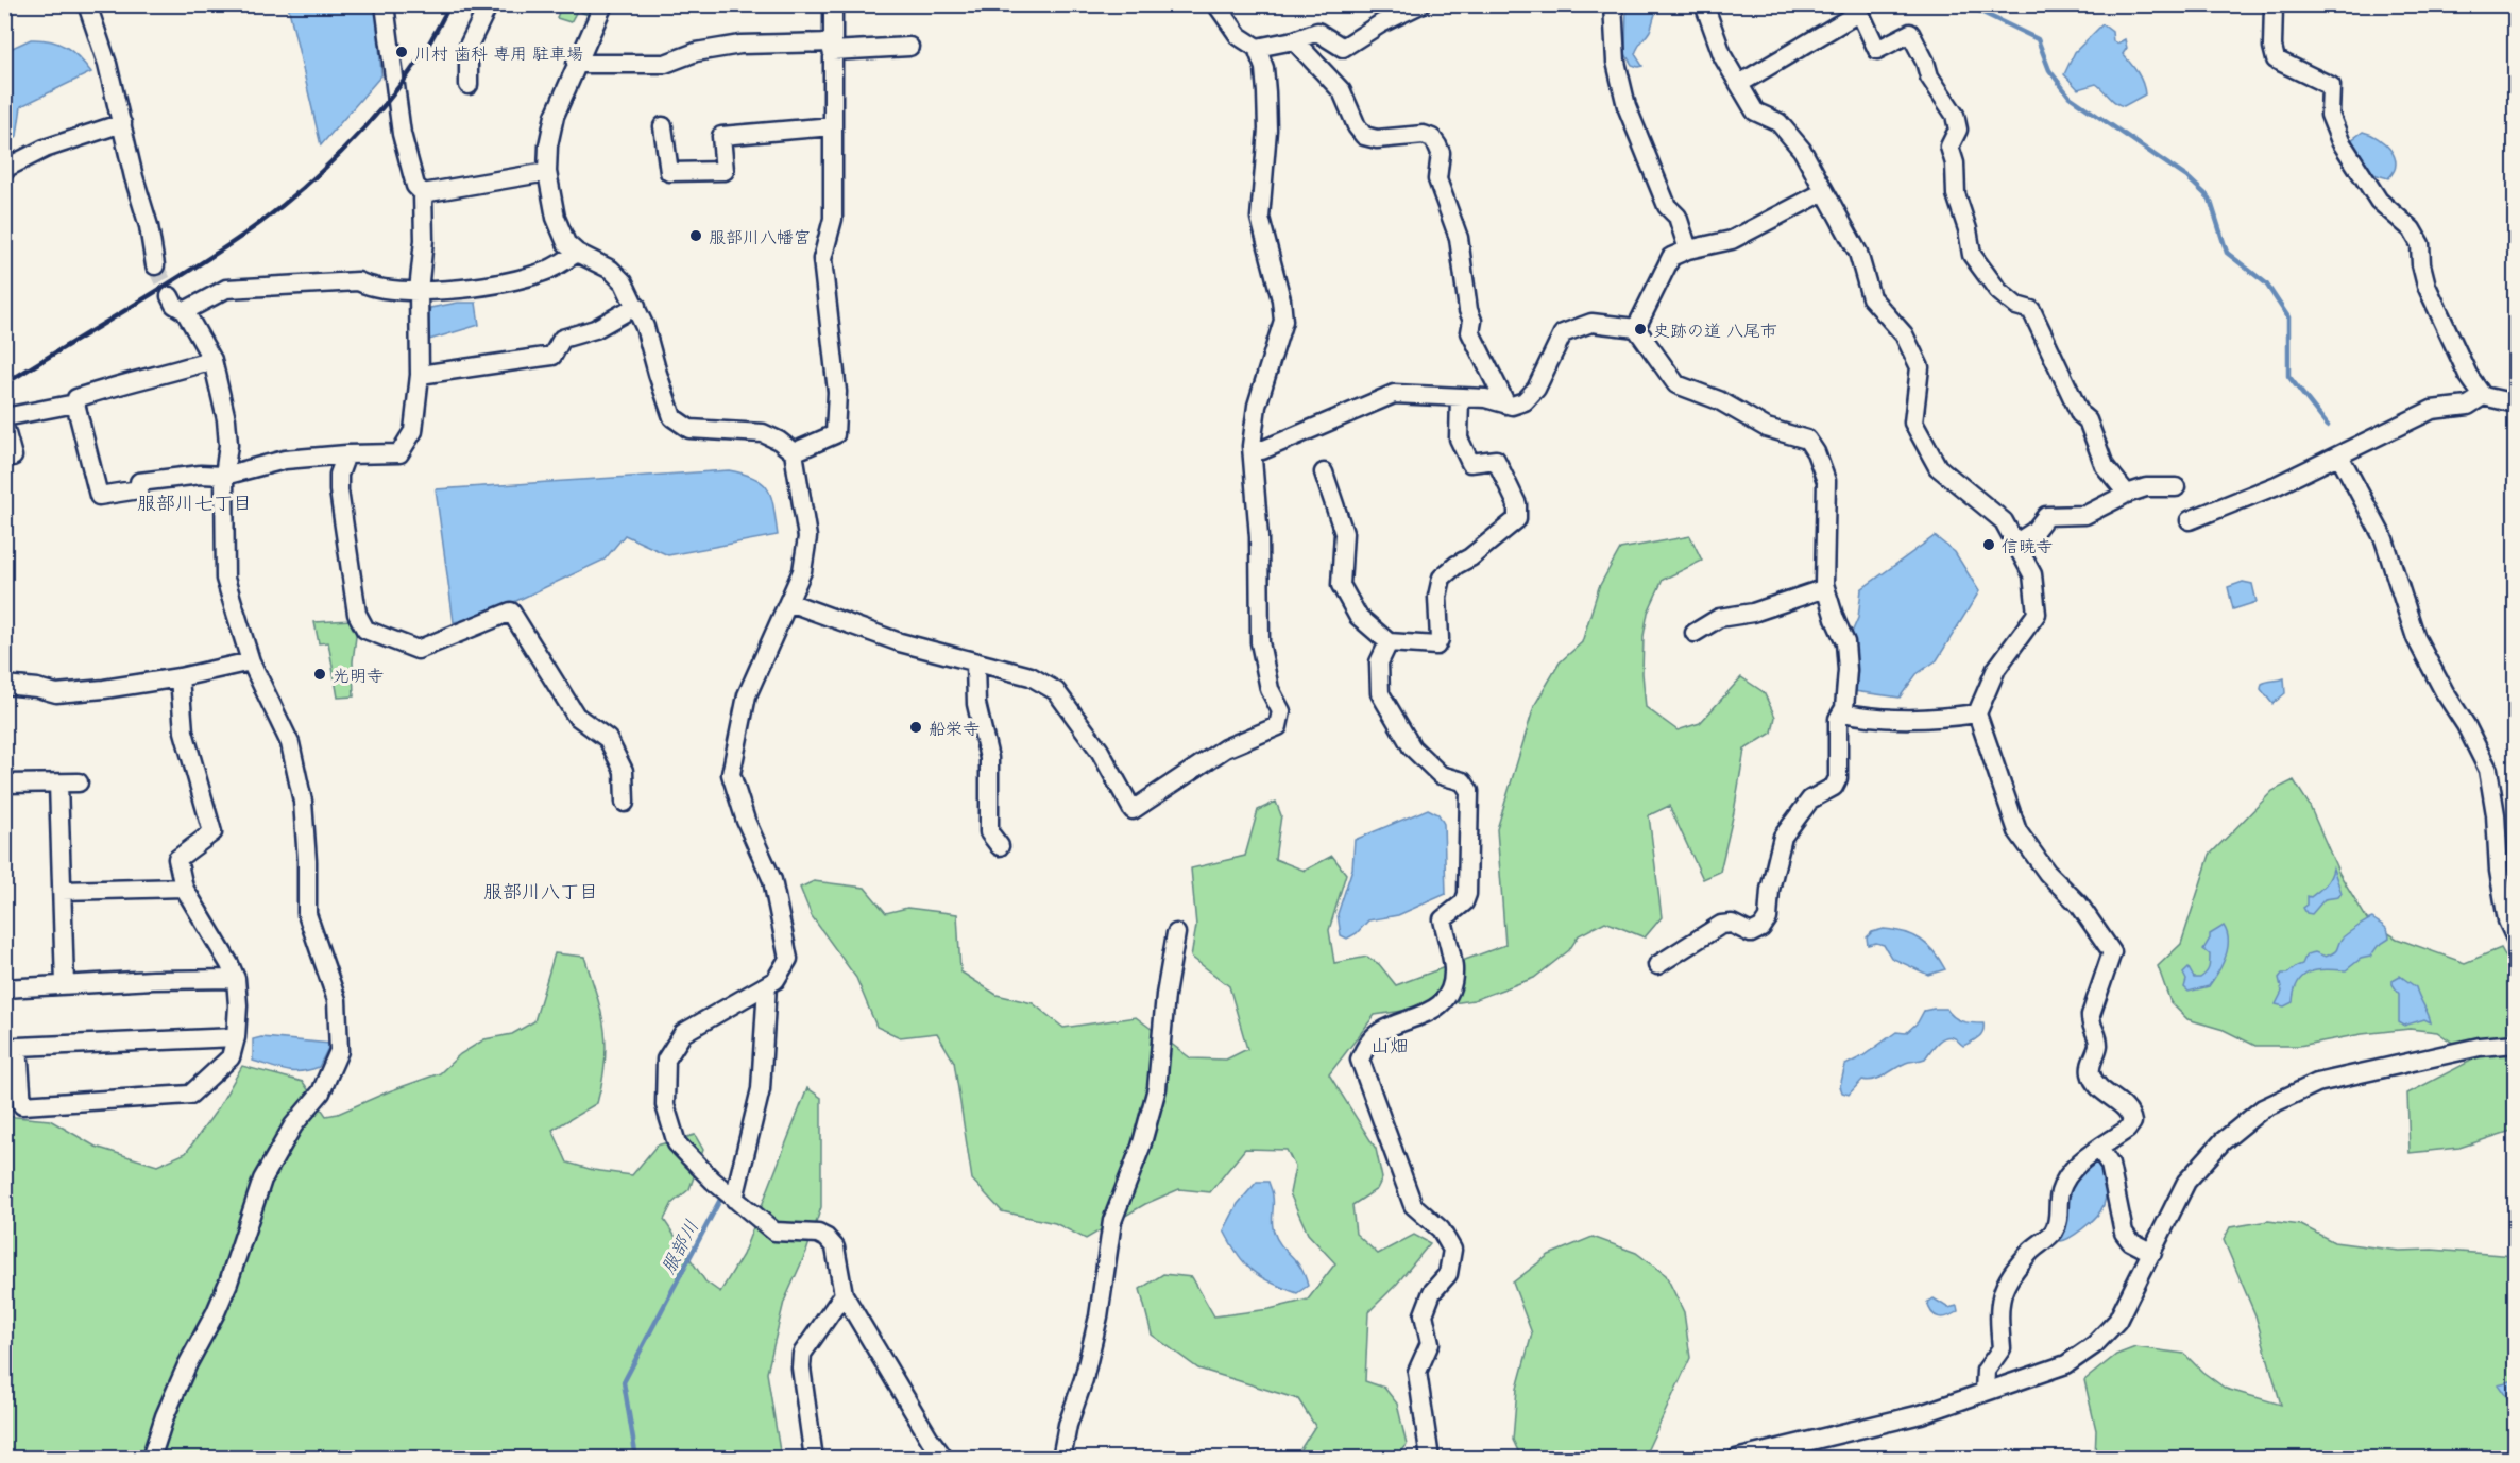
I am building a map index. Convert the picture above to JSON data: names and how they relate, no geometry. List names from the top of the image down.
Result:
{
  "districts": ["服部川七丁目", "服部川八丁目", "山畑"],
  "water": ["服部川"],
  "places": [
    "川村 歯科 専用 駐車場",
    "服部川八幡宮",
    "史跡の道 八尾市",
    "信暁寺",
    "光明寺",
    "船栄寺"
  ]
}
